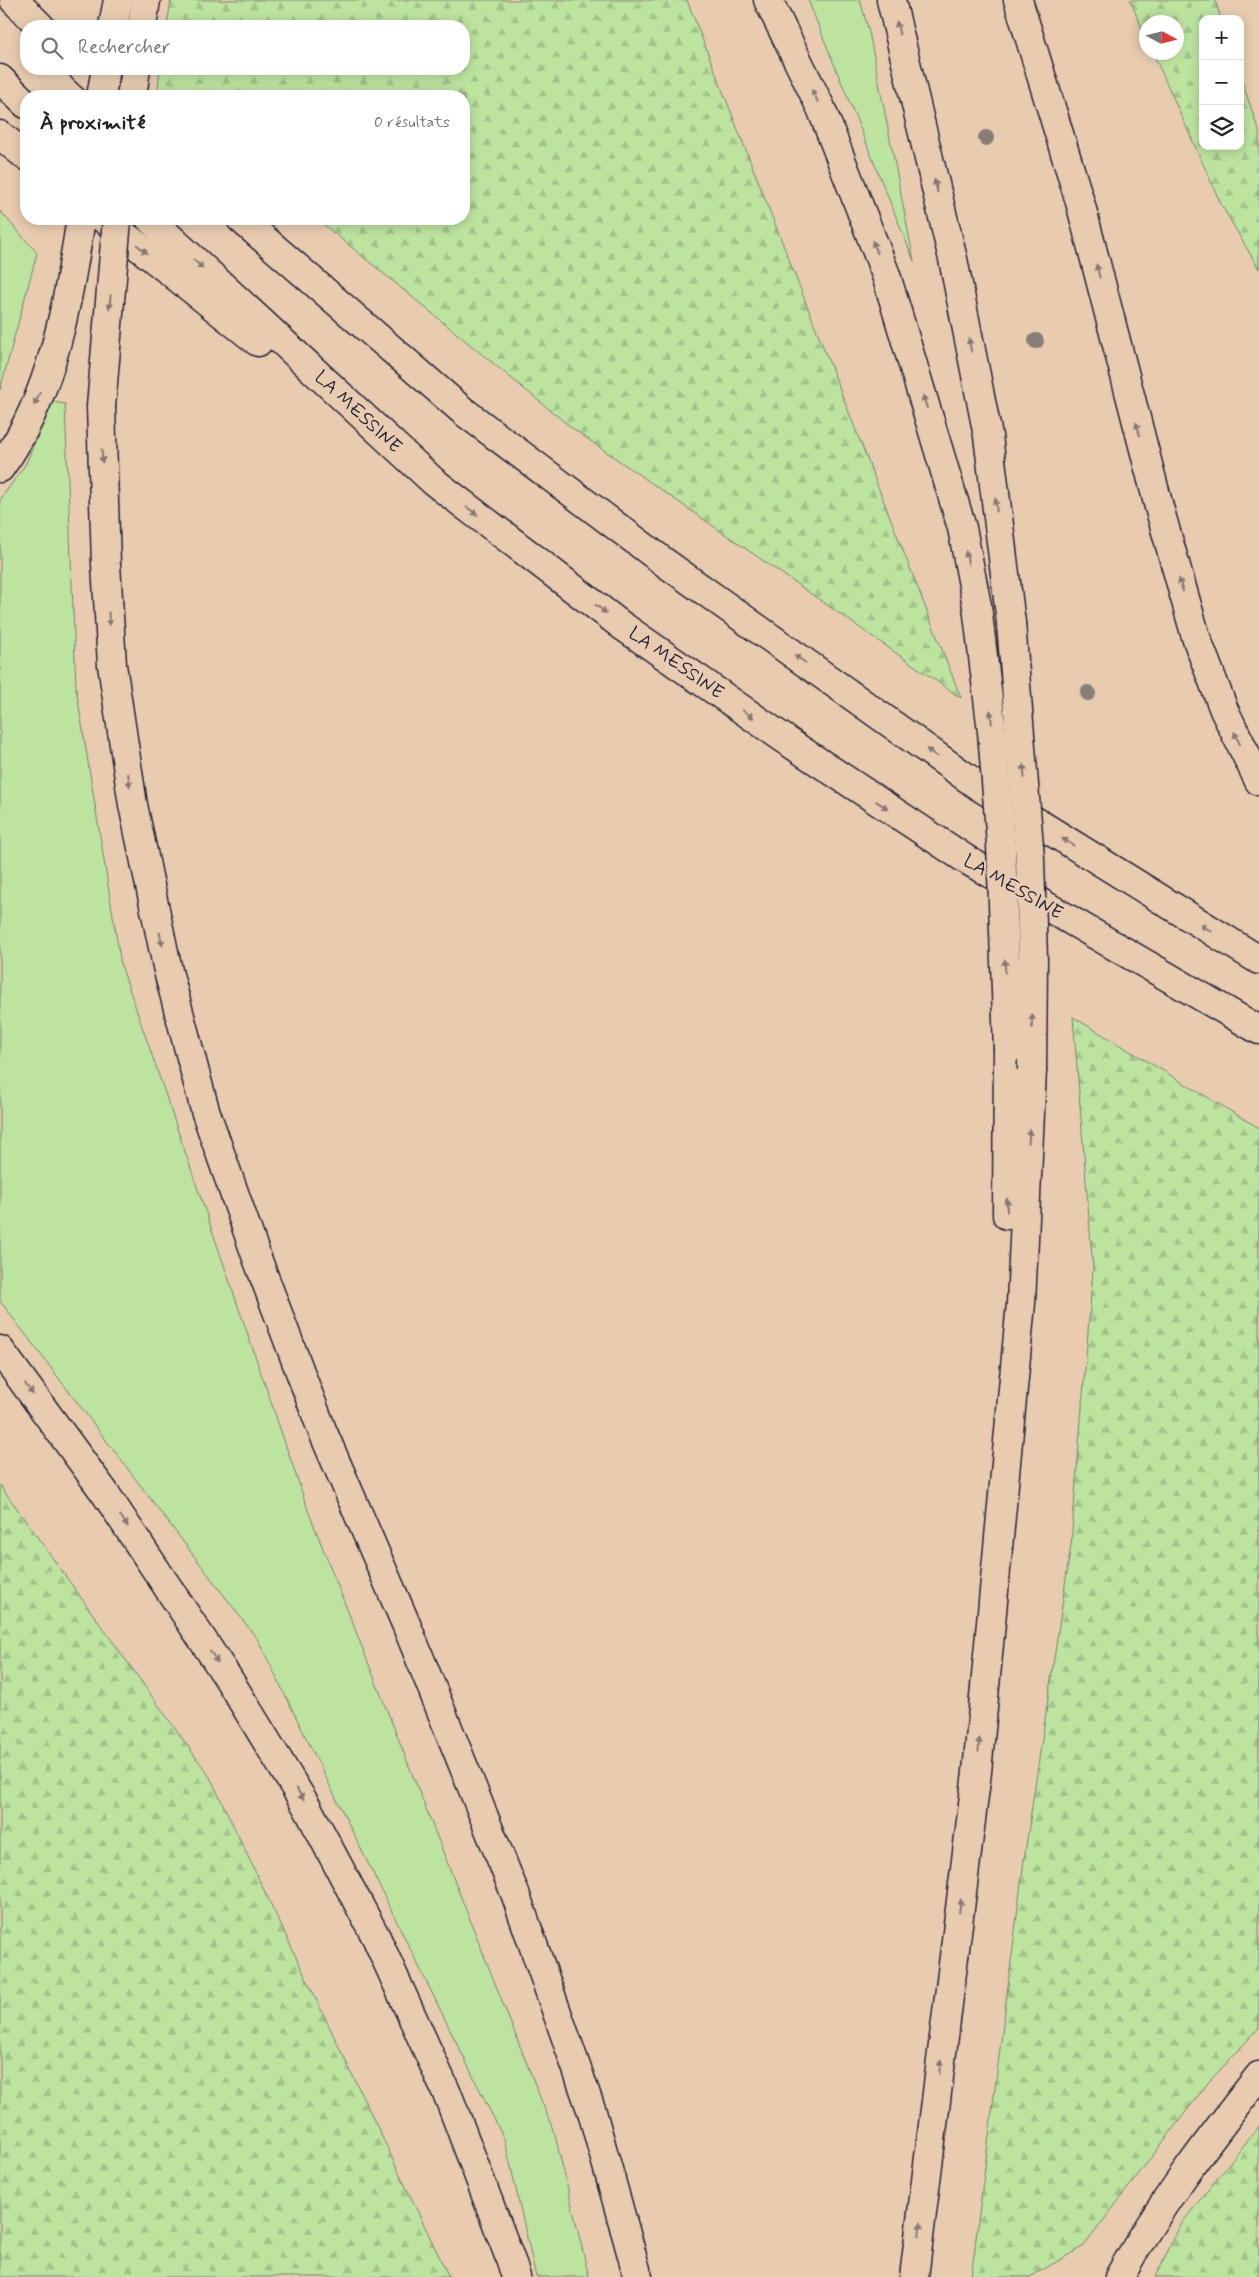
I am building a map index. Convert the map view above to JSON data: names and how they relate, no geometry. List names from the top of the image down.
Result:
{
  "streets": {
    "main road": ["LA MESSINE"]
  },
  "north": "right",
  "page": {
    "map_buttons": ["+", "−"],
    "search": "Rechercher",
    "heading": ["À proximité", "0 résultats"]
  }
}
